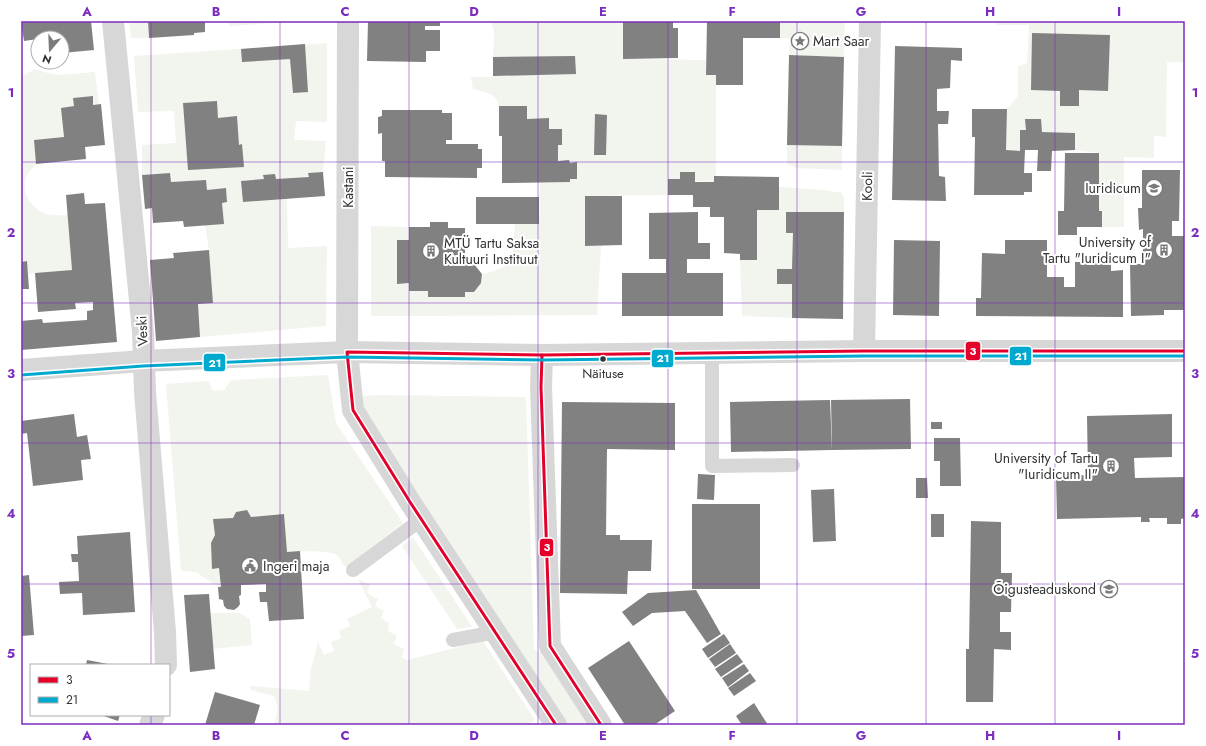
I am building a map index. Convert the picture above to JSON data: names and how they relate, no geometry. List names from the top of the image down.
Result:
{
  "streets": {
    "street": ["Kooli", "Kastani", "Veski"]
  },
  "places": {
    "place": ["Mart Saar"],
    "school or university": ["Iuridicum", "Õigusteaduskond"],
    "building": ["University of Tartu \"Iuridicum I\"", "MTÜ Tartu Saksa Kultuuri Instituut", "University of Tartu \"Iuridicum II\""],
    "other": ["Näituse"],
    "public building": ["Ingeri maja"]
  },
  "lines": ["transit line 3", "transit line 21"],
  "legend": ["3", "21"],
  "north": "bottom",
  "grid": {
    "columns": [
      "A",
      "B",
      "C",
      "D",
      "E",
      "F",
      "G",
      "H",
      "I"
    ],
    "rows": [
      "1",
      "2",
      "3",
      "4",
      "5"
    ]
  }
}
